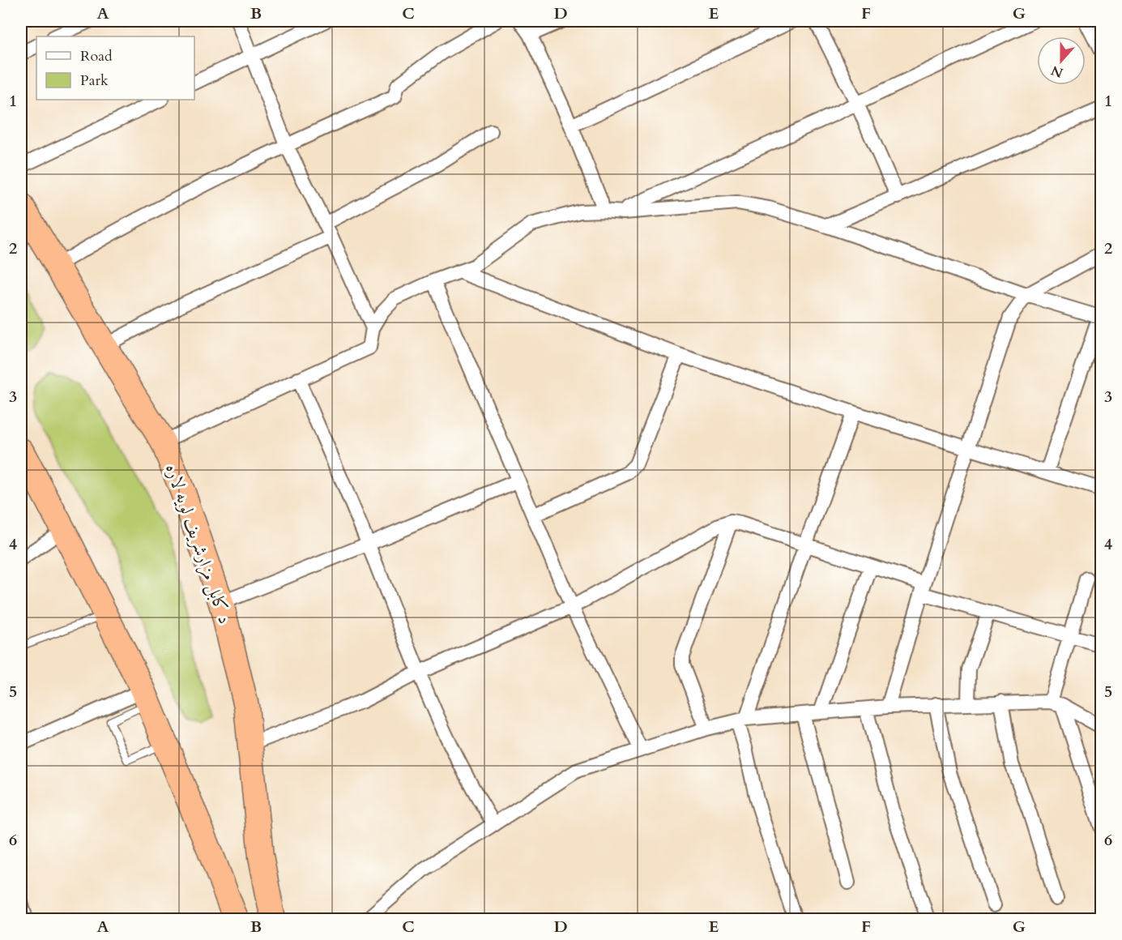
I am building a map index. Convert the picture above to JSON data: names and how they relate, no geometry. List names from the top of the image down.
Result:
{
  "streets": {
    "highway": ["د کابل مزارشریف لویه لاره"]
  },
  "legend": ["Road", "Park"],
  "north": "bottom",
  "grid": {
    "columns": [
      "A",
      "B",
      "C",
      "D",
      "E",
      "F",
      "G"
    ],
    "rows": [
      "1",
      "2",
      "3",
      "4",
      "5",
      "6"
    ]
  }
}
